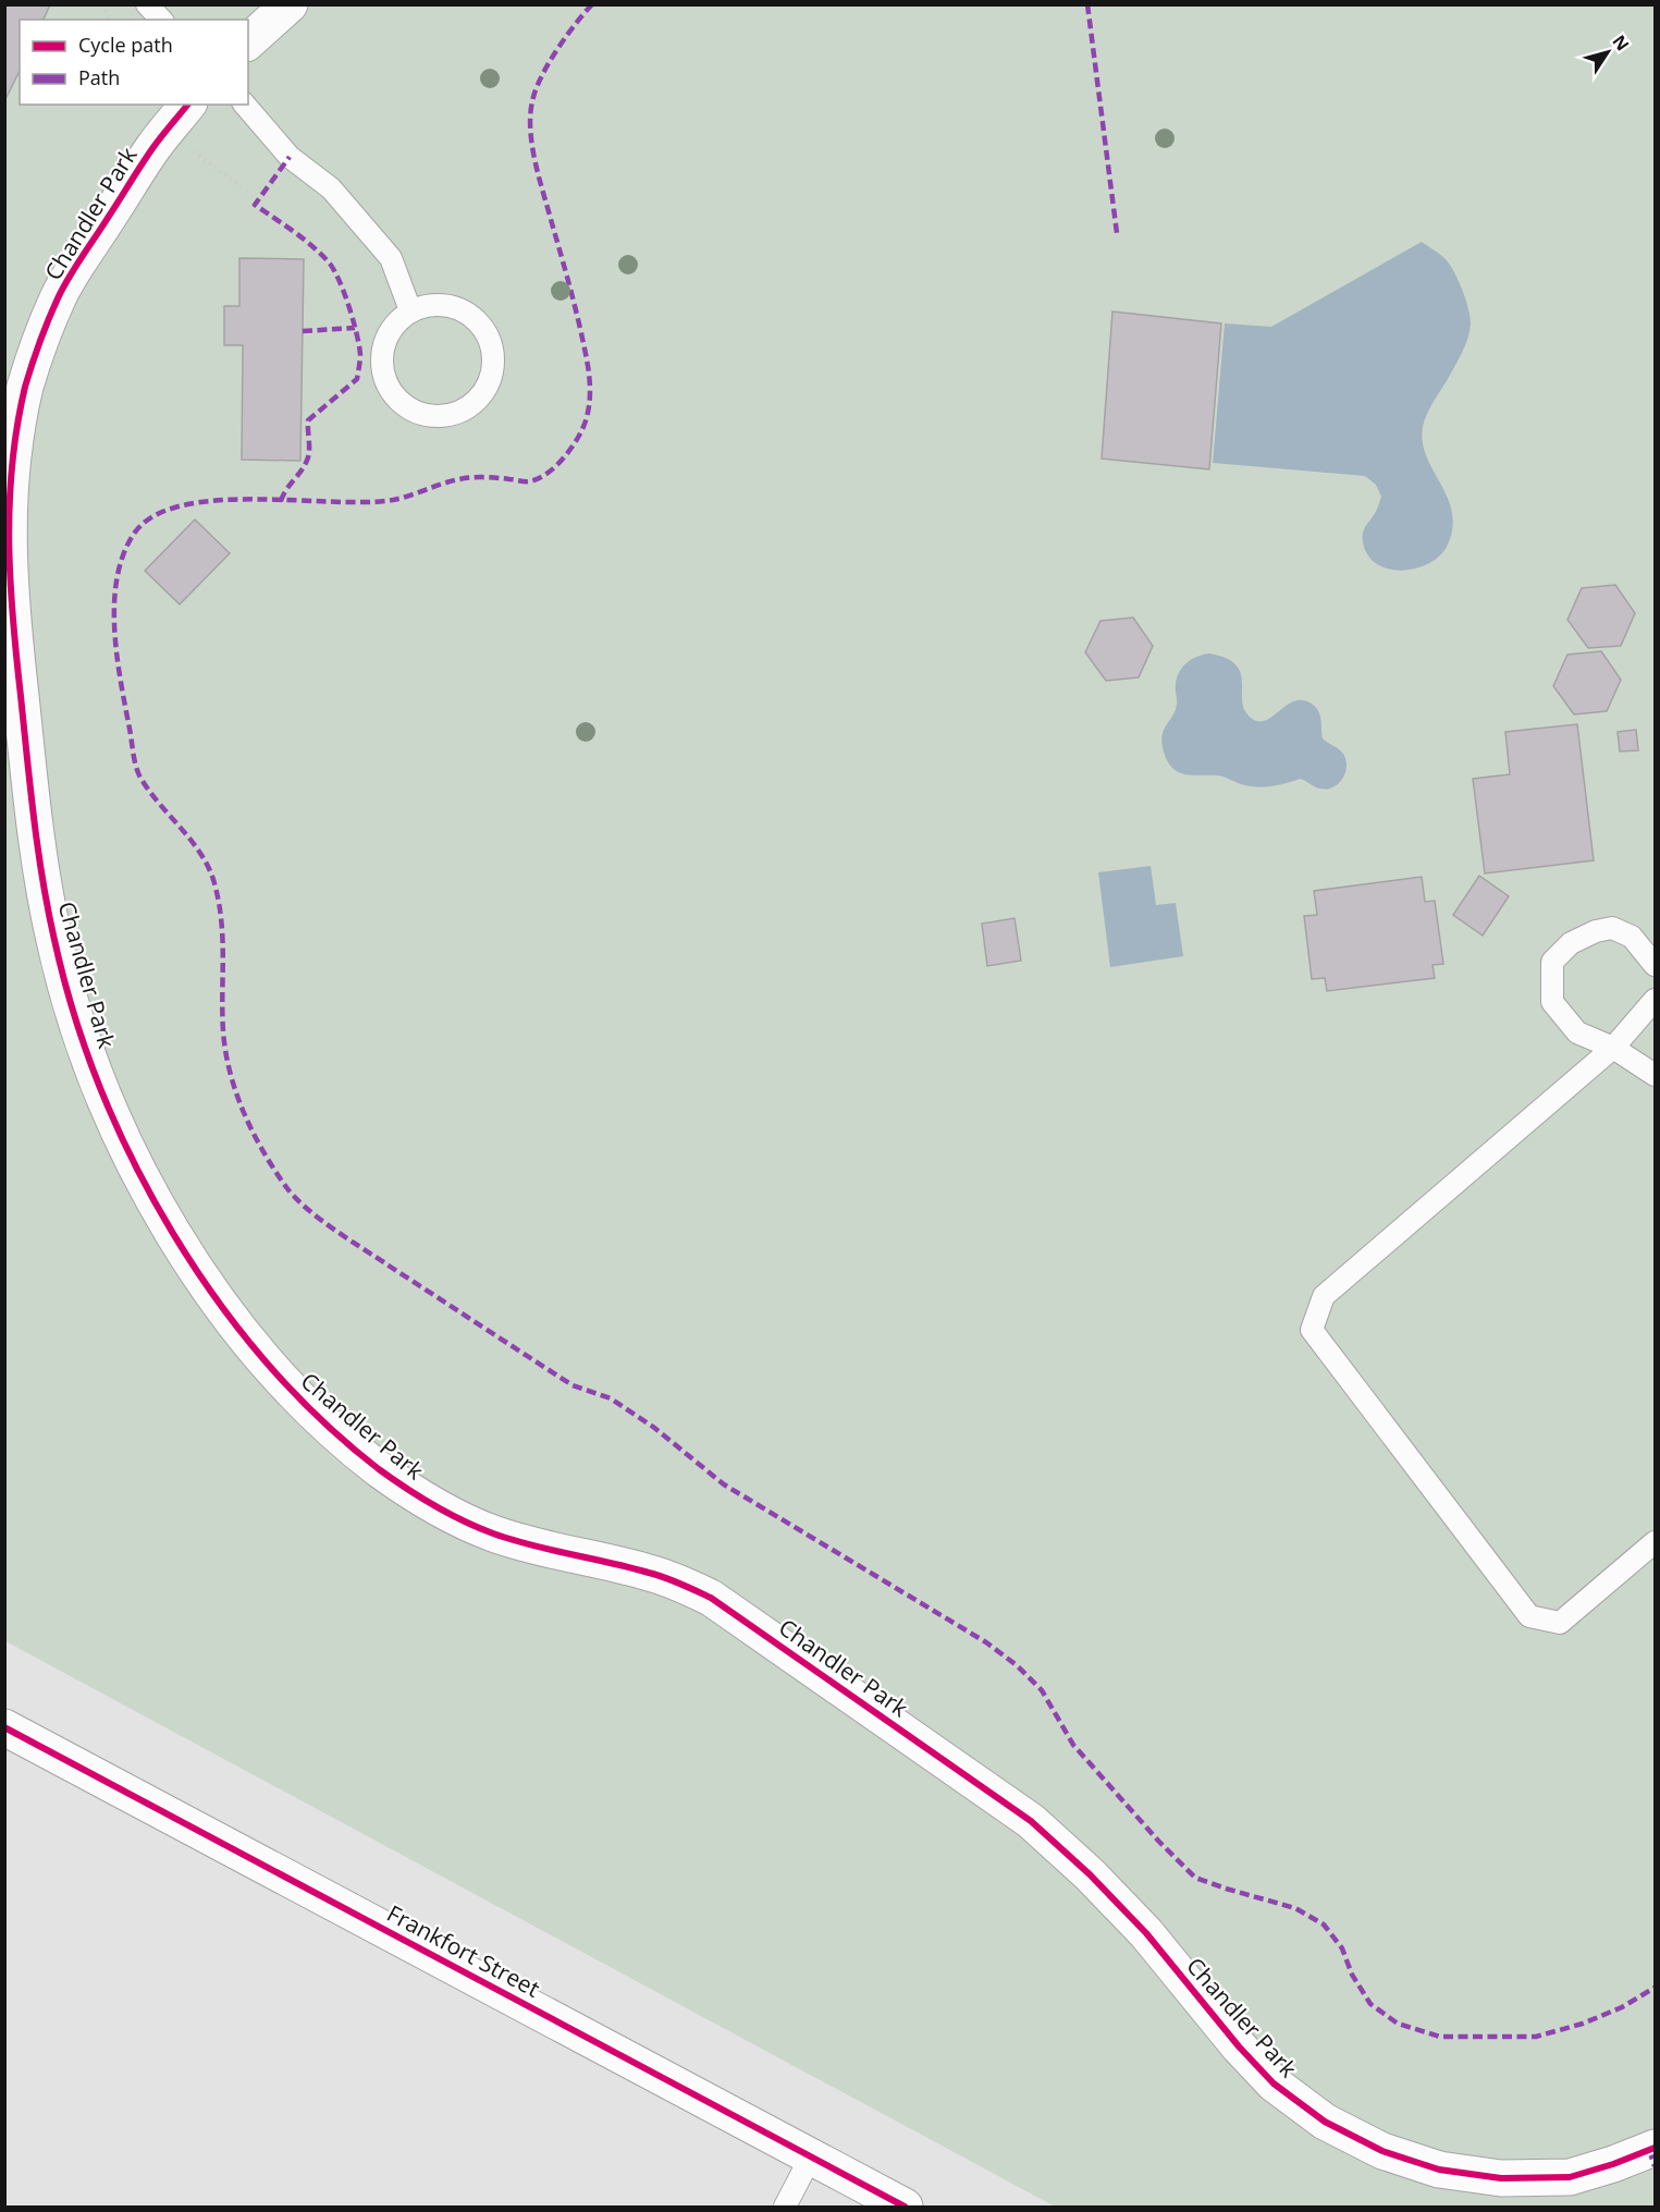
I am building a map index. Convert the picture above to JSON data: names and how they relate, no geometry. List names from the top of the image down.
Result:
{
  "streets": {
    "street": ["Chandler Park", "Frankfort Street"]
  },
  "legend": ["Cycle path", "Path"],
  "north": "top right"
}
